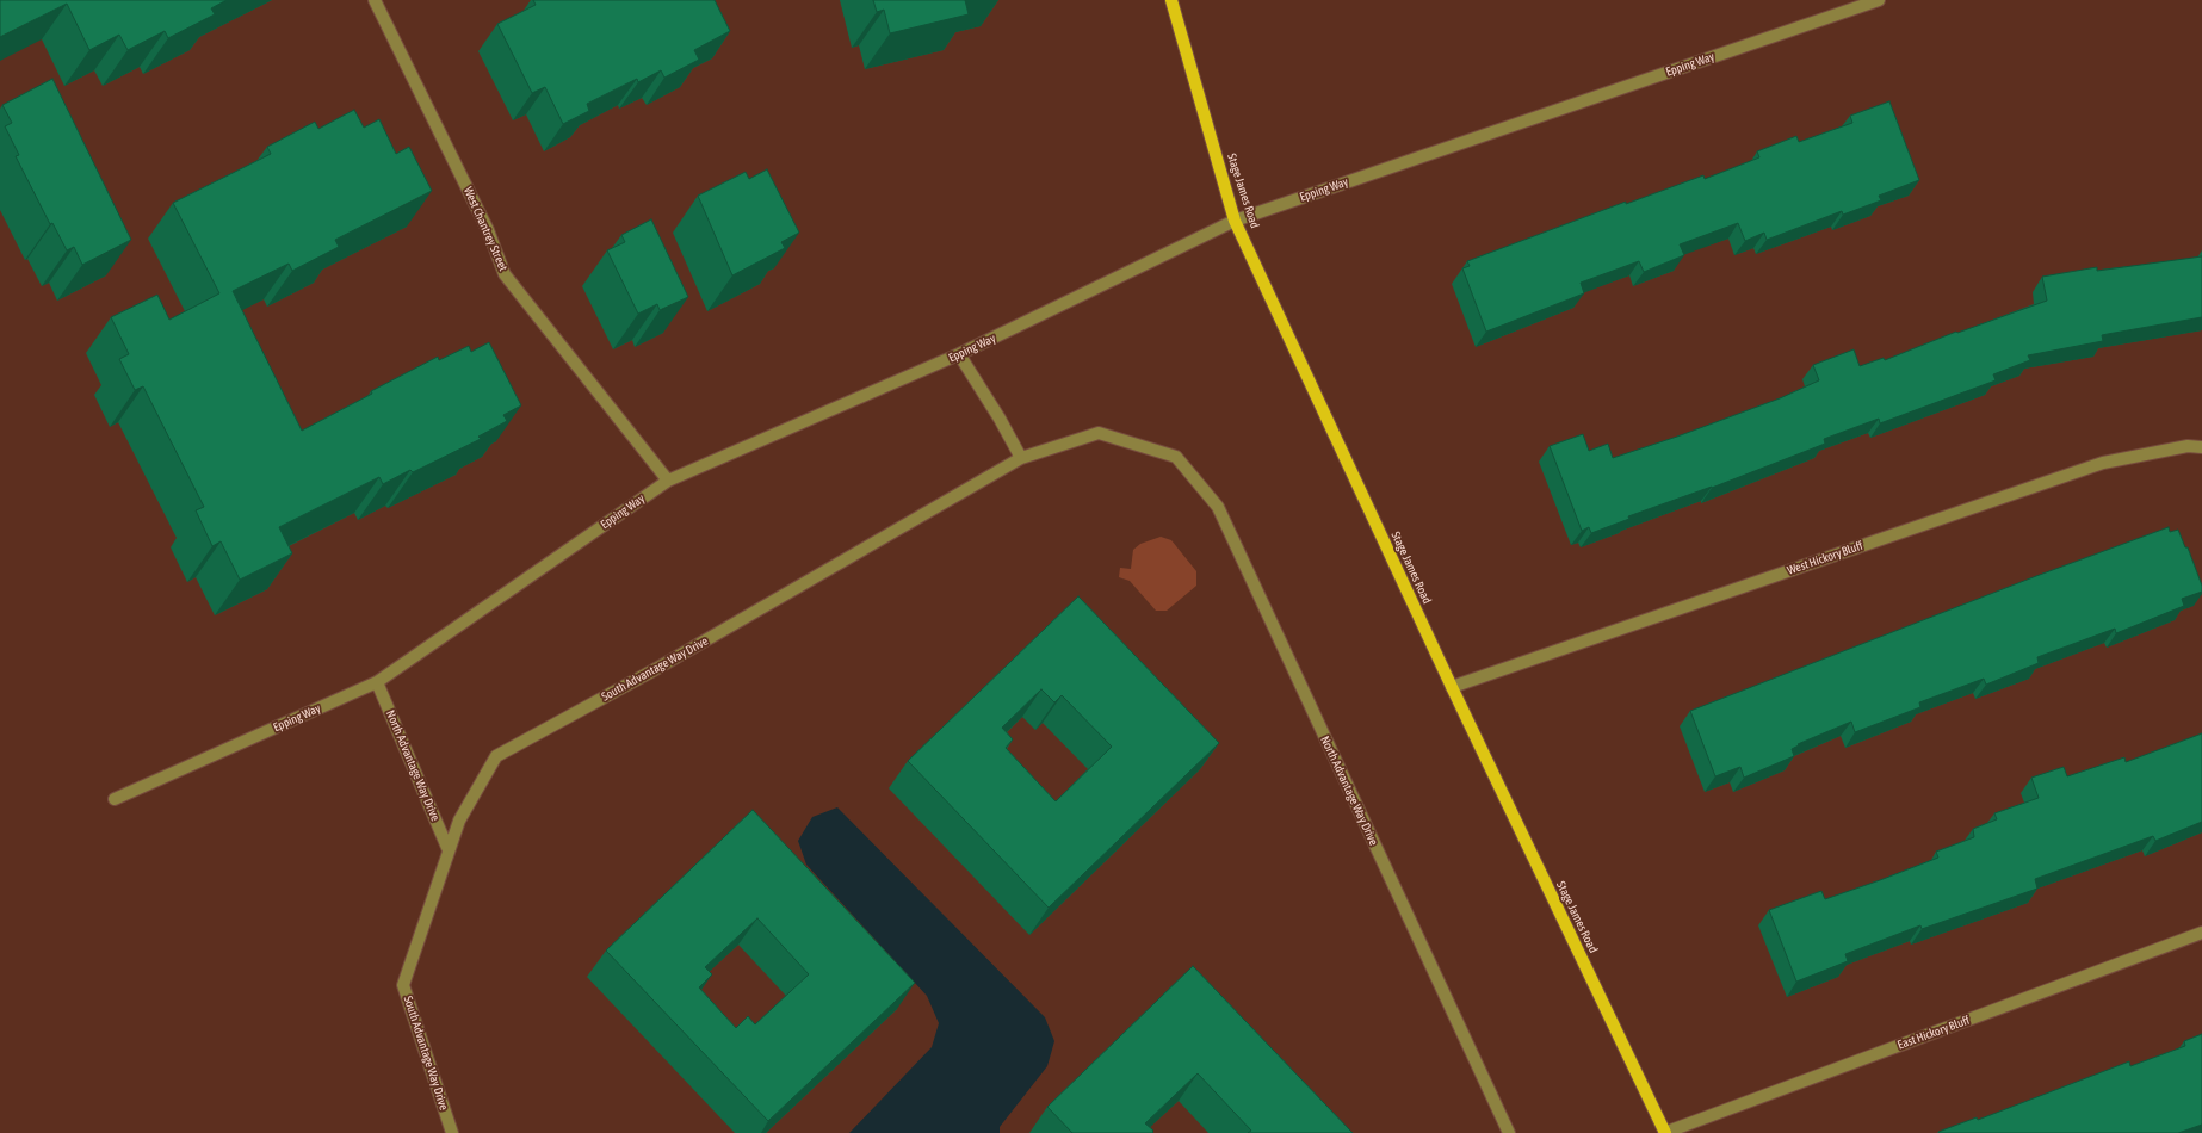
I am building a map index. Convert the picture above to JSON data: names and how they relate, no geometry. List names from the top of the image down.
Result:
{
  "streets": {
    "main road": ["Stage James Road"],
    "street": [
      "Epping Way",
      "West Chantrey Street",
      "West Hickory Bluff",
      "South Advantage Way Drive",
      "North Advantage Way Drive",
      "East Hickory Bluff"
    ]
  },
  "crossings": [
    ["Epping Way", "Stage James Road"],
    ["Epping Way", "West Chantrey Street"],
    ["Epping Way", "North Advantage Way Drive"],
    ["Stage James Road", "West Hickory Bluff"],
    ["Stage James Road", "East Hickory Bluff"],
    ["South Advantage Way Drive", "North Advantage Way Drive"]
  ]
}
